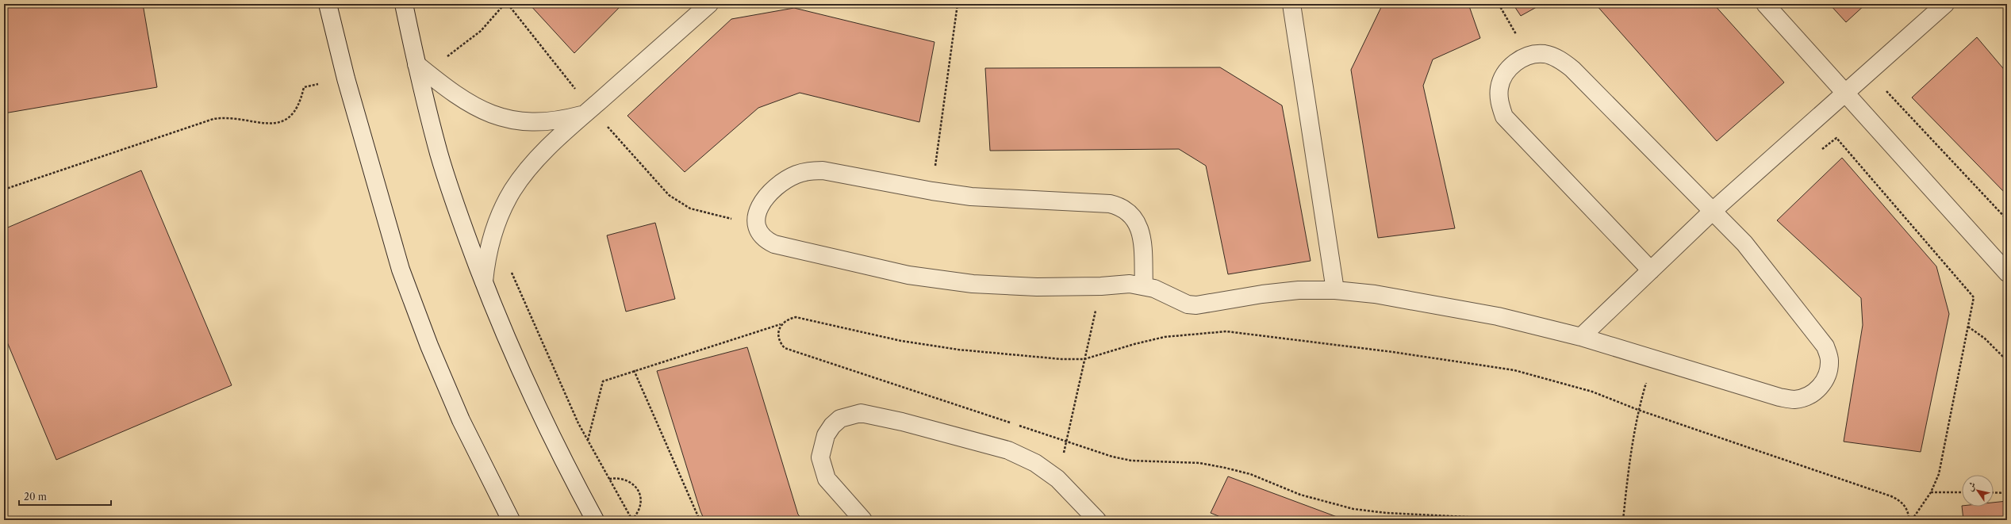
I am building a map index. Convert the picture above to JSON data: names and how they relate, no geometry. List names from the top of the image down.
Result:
{
  "scale_bar": "20 m",
  "north": "top left"
}
